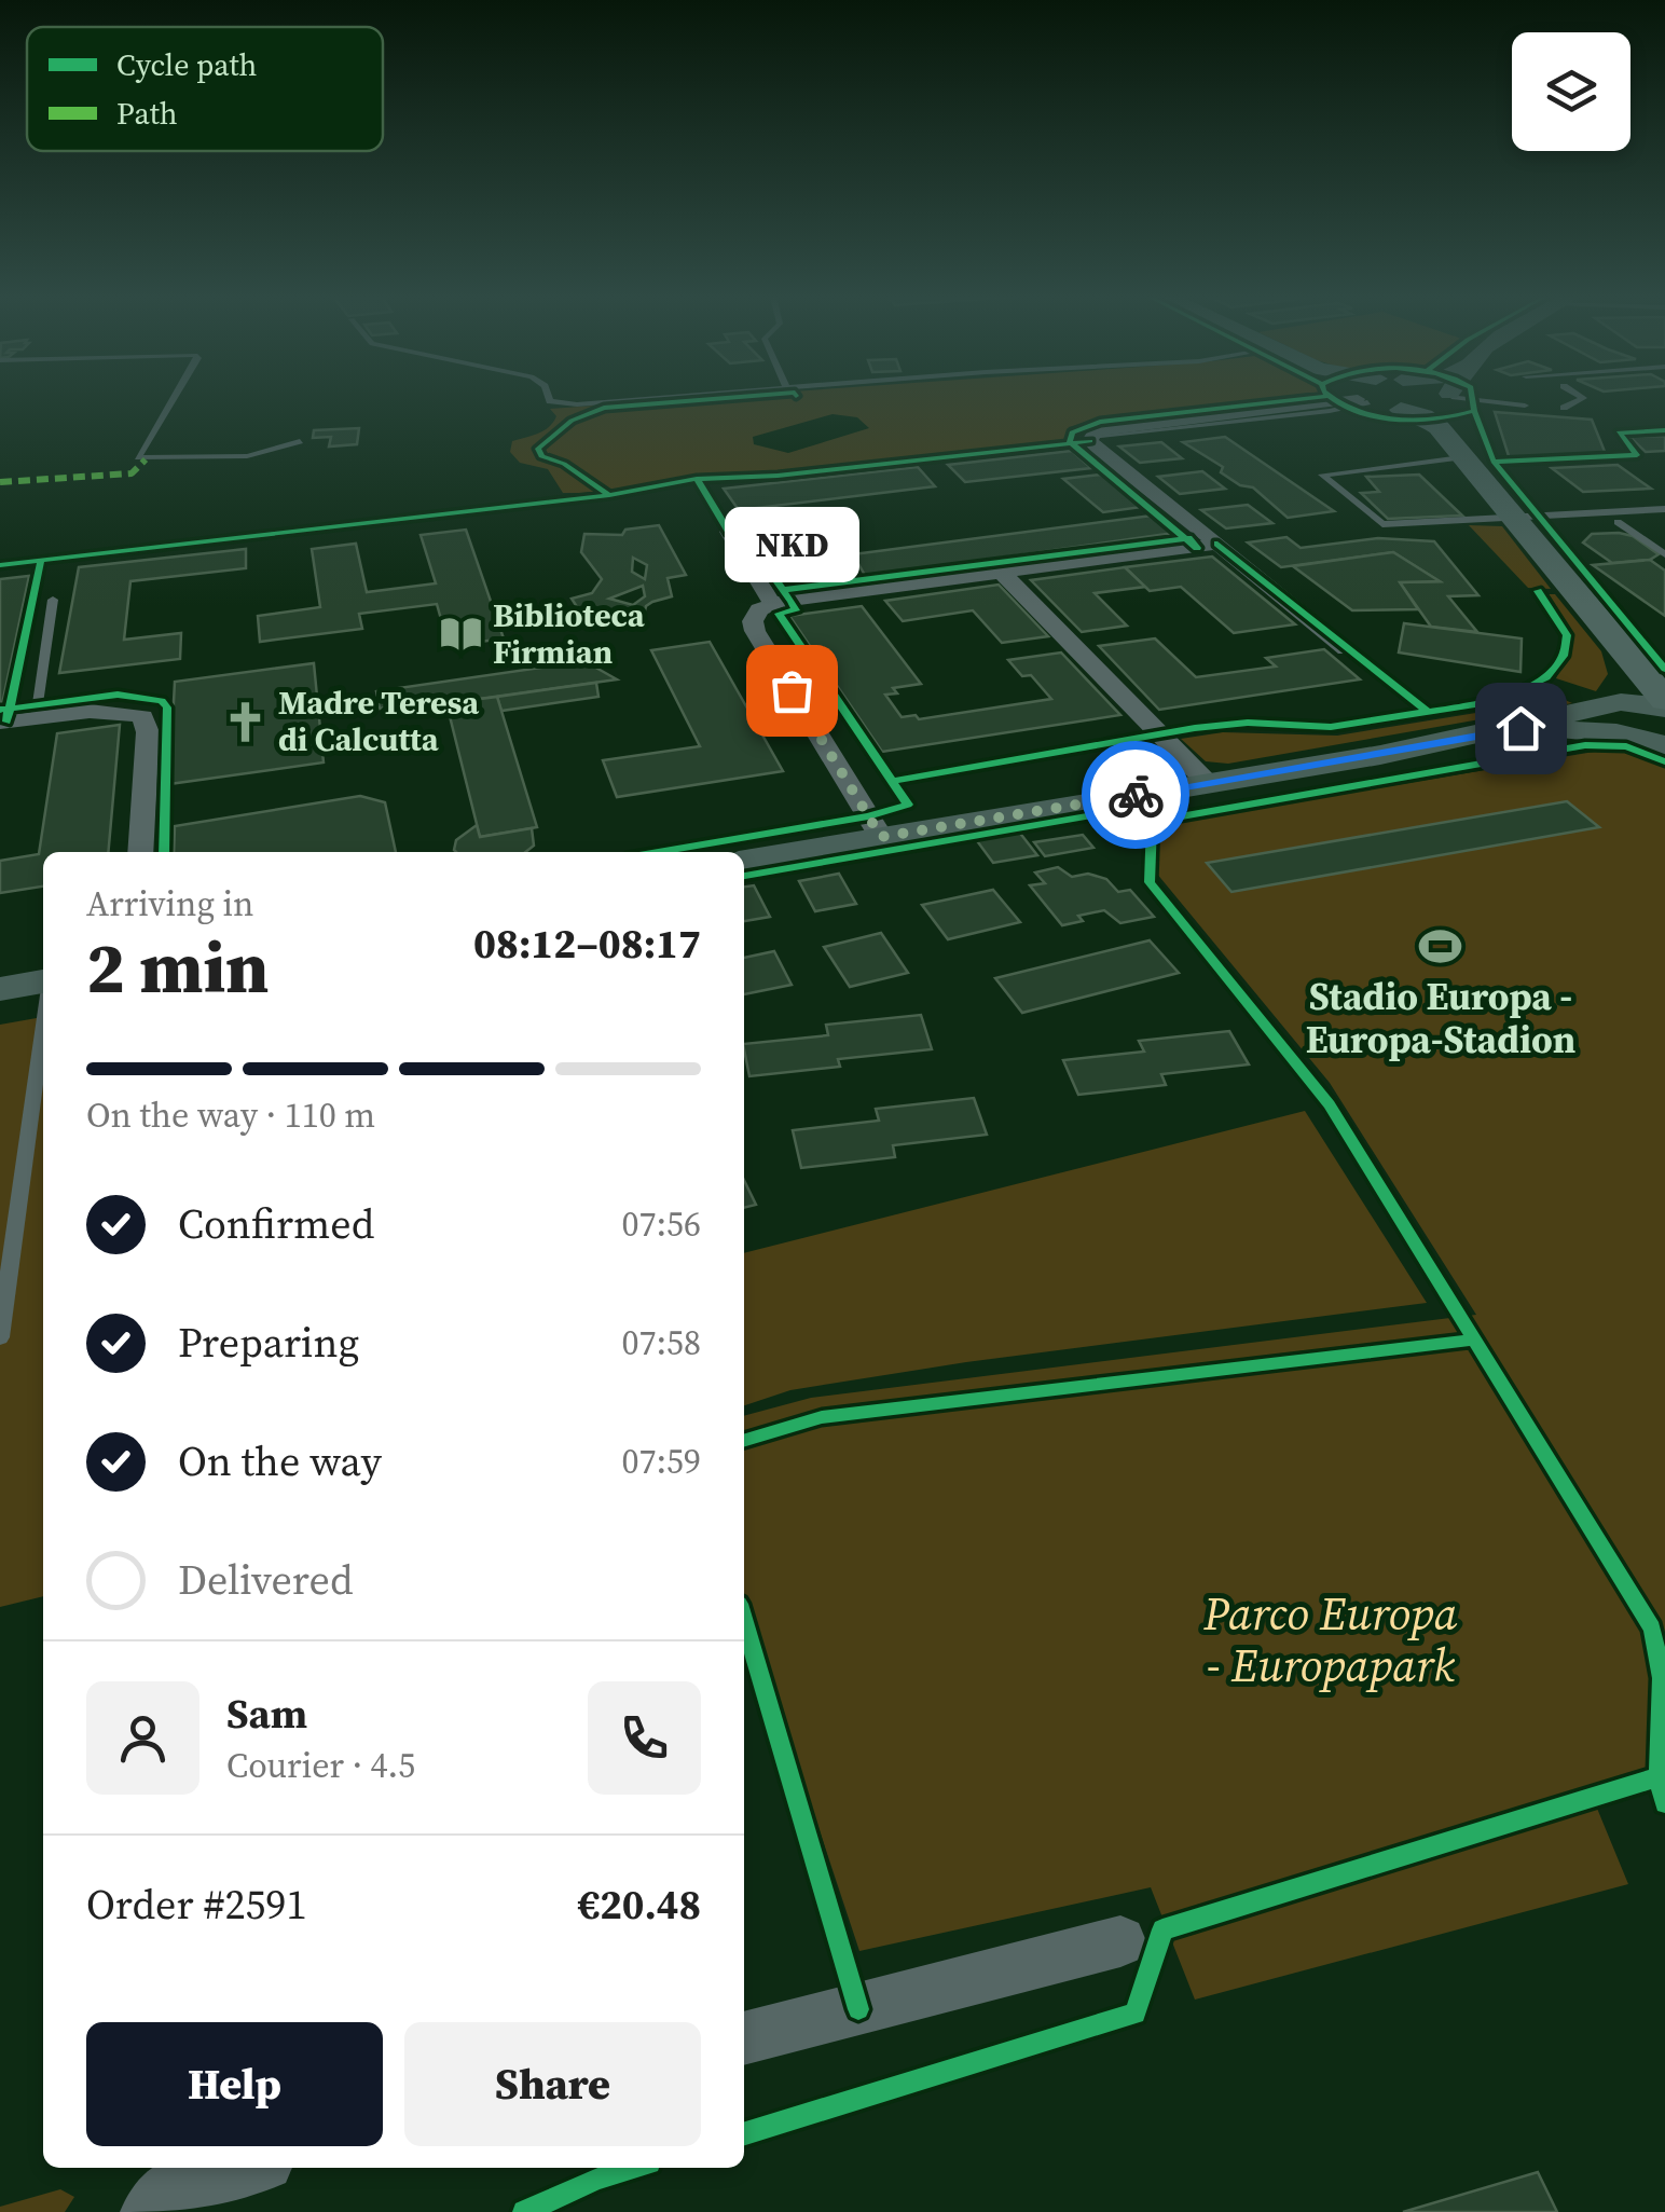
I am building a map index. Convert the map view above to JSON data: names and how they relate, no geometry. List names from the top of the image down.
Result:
{
  "parks": ["Parco Europa - Europapark"],
  "places": {
    "library": ["Biblioteca Firmian"],
    "other": ["NKD"],
    "church": ["Madre Teresa di Calcutta"],
    "sports": ["Stadio Europa - Europa-Stadion"]
  },
  "legend": ["Cycle path", "Path"],
  "page": {
    "bubble": "NKD",
    "heading": ["2 min", "Arriving in", "08:12–08:17"],
    "panel": [
      "Sam",
      "Courier · 4.5",
      "Order #2591",
      "€20.48"
    ],
    "bar": "On the way · 110 m",
    "list": [
      ["Confirmed", "07:56"],
      ["Preparing", "07:58"],
      ["On the way", "07:59"],
      "Delivered"
    ],
    "buttons": ["Help", "Share"]
  }
}
